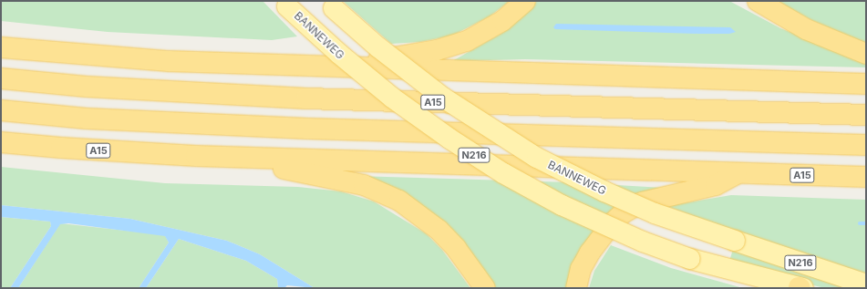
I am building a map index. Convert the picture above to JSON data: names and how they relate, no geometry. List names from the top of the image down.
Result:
{
  "streets": {
    "highway": ["A15"],
    "main road": ["BANNEWEG", "N216"]
  }
}
